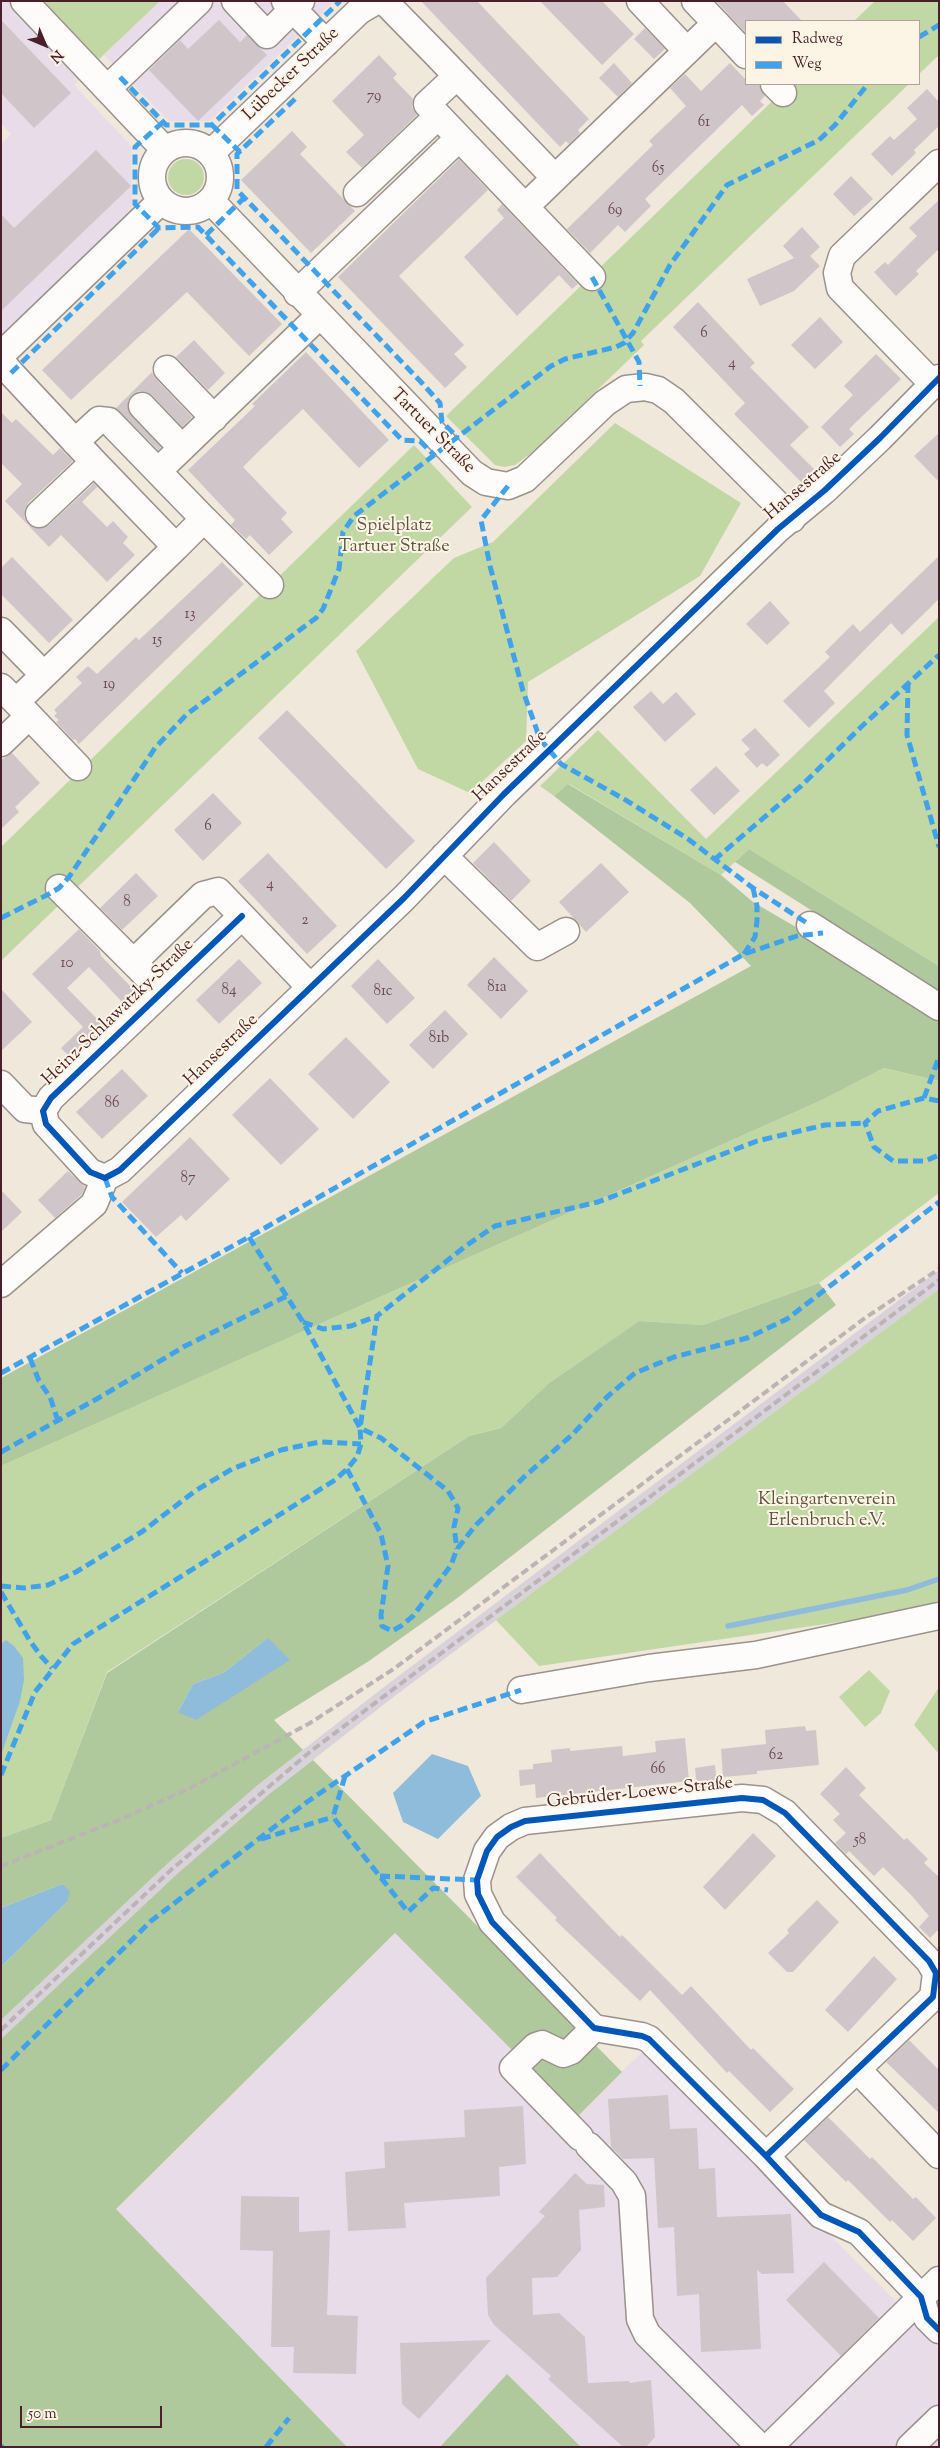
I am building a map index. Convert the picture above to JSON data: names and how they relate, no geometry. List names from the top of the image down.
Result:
{
  "streets": {
    "street": [
      "Lübecker Straße",
      "Tartuer Straße",
      "Hansestraße",
      "Heinz-Schlawatzky-Straße",
      "Gebrüder-Loewe-Straße"
    ]
  },
  "crossings": [
    ["Lübecker Straße", "Tartuer Straße"],
    ["Tartuer Straße", "Hansestraße"],
    ["Hansestraße", "Heinz-Schlawatzky-Straße"]
  ],
  "parks": ["Spielplatz Tartuer Straße", "Kleingartenverein Erlenbruch e.V."],
  "house_numbers": [
    "79",
    "61",
    "65",
    "69",
    "6",
    "4",
    "13",
    "15",
    "19",
    "6",
    "4",
    "8",
    "2",
    "10",
    "81a",
    "84",
    "81c",
    "81b",
    "86",
    "87",
    "62",
    "66",
    "58"
  ],
  "legend": ["Radweg", "Weg"],
  "scale_bar": "50 m",
  "north": "bottom right"
}
